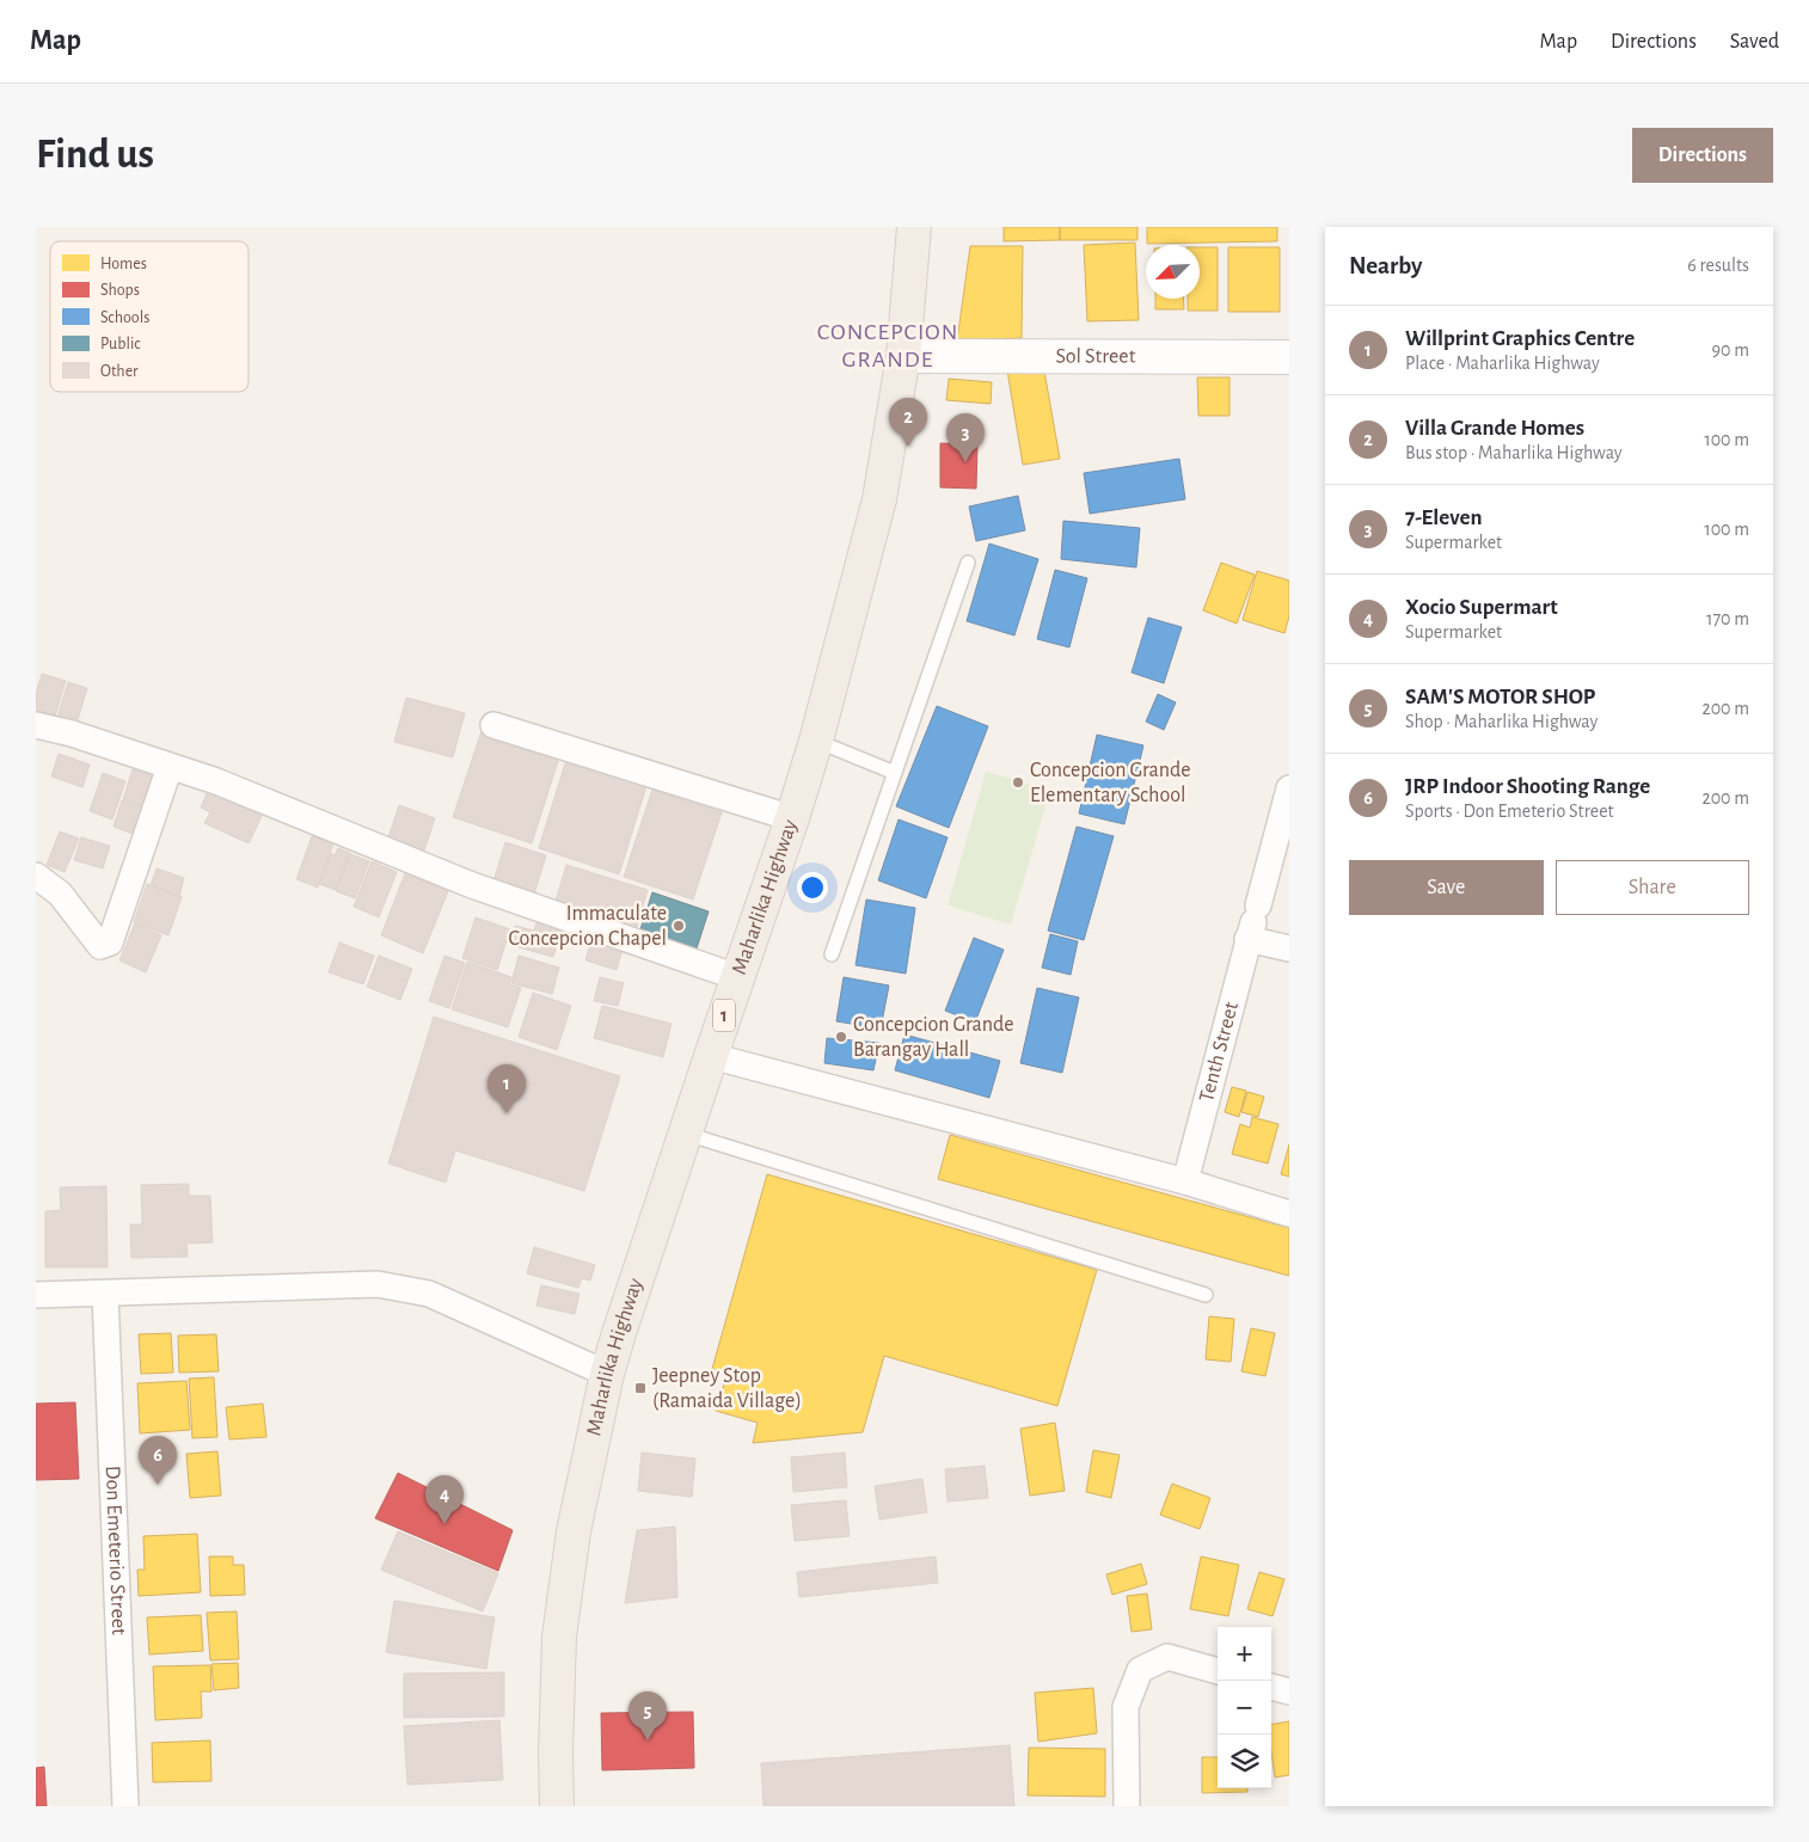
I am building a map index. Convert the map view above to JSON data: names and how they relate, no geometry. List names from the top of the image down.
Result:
{
  "streets": {
    "main road": ["Maharlika Highway", "1"],
    "street": ["Sol Street", "Tenth Street", "Don Emeterio Street"]
  },
  "crossings": [
    ["Sol Street", "Maharlika Highway"]
  ],
  "districts": ["CONCEPCION GRANDE"],
  "places": {
    "other": ["Concepcion Grande Elementary School", "Immaculate Concepcion Chapel", "Concepcion Grande Barangay Hall"],
    "transit": ["Jeepney Stop (Ramaida Village)"]
  },
  "legend": [
    "Homes",
    "Shops",
    "Schools",
    "Public",
    "Other"
  ],
  "north": "bottom left",
  "page": {
    "header": "Map",
    "nav": ["Map", "Directions", "Saved"],
    "buttons": [
      "Directions",
      ["Save", "Share"]
    ],
    "title": "Find us",
    "heading": ["Nearby", "6 results"],
    "list": [
      {
        "mark": "1",
        "name": "Willprint Graphics Centre",
        "note": "Place · Maharlika Highway",
        "value": "90 m"
      },
      {
        "mark": "2",
        "name": "Villa Grande Homes",
        "note": "Bus stop · Maharlika Highway",
        "value": "100 m"
      },
      {
        "mark": "3",
        "name": "7-Eleven",
        "note": "Supermarket",
        "value": "100 m"
      },
      {
        "mark": "4",
        "name": "Xocio Supermart",
        "note": "Supermarket",
        "value": "170 m"
      },
      {
        "mark": "5",
        "name": "SAM'S MOTOR SHOP",
        "note": "Shop · Maharlika Highway",
        "value": "200 m"
      },
      {
        "mark": "6",
        "name": "JRP Indoor Shooting Range",
        "note": "Sports · Don Emeterio Street",
        "value": "200 m"
      }
    ],
    "pins": [
      "2",
      "3",
      "1",
      "6",
      "4",
      "5"
    ],
    "map_buttons": ["+", "−"]
  }
}
